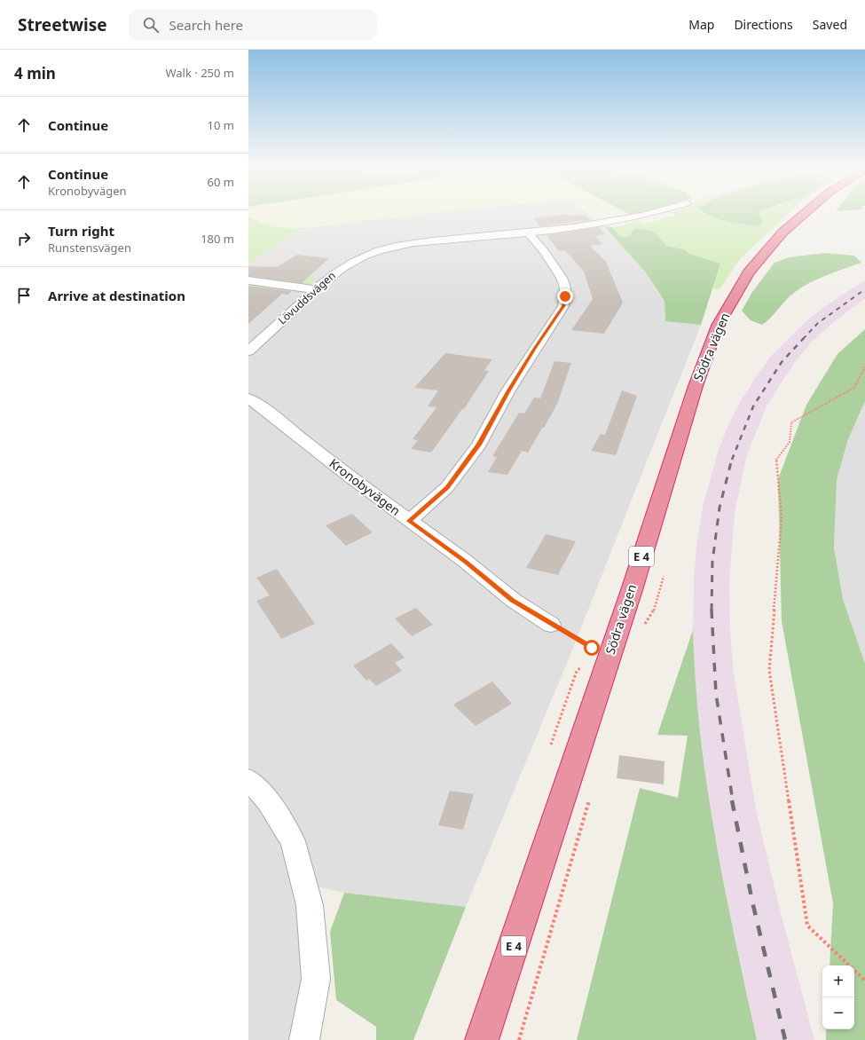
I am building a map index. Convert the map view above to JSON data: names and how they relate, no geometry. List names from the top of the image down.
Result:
{
  "streets": {
    "highway": ["Södra vägen", "E 4"],
    "street": ["Lövuddsvägen", "Kronobyvägen"]
  },
  "page": {
    "header": "Streetwise",
    "search": "Search here",
    "nav": ["Map", "Directions", "Saved"],
    "heading": ["4 min", "Walk · 250 m"],
    "list": [
      ["Continue", "10 m"],
      ["Continue", "Kronobyvägen", "60 m"],
      ["Turn right", "Runstensvägen", "180 m"],
      "Arrive at destination"
    ],
    "map_buttons": ["+", "−"]
  }
}
